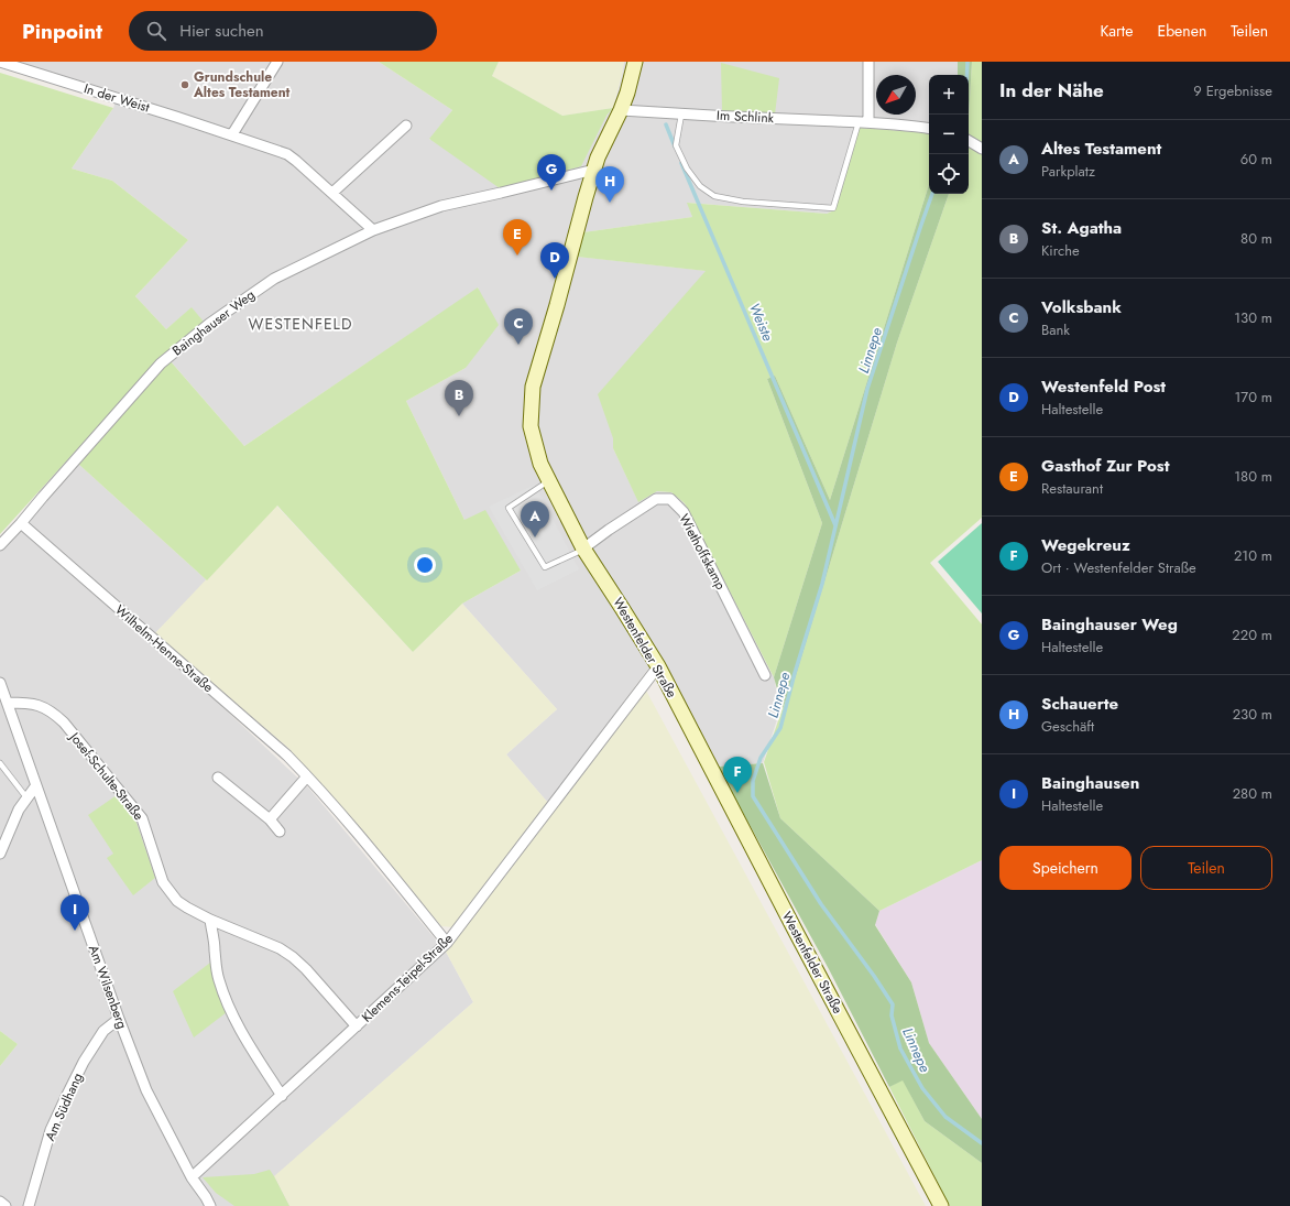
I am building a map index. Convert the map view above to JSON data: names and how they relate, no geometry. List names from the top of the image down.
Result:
{
  "streets": {
    "main road": ["Westenfelder Straße"],
    "street": [
      "In der Weist",
      "Im Schlink",
      "Bainghauser Weg",
      "Wiethoffskamp",
      "Wilhelm-Henne-Straße",
      "Josef-Schulte-Straße",
      "Klemens-Teipel-Straße",
      "Am Wilsenberg",
      "Am Südhang"
    ]
  },
  "crossings": [
    ["In der Weist", "Bainghauser Weg"],
    ["Im Schlink", "Westenfelder Straße"],
    ["Bainghauser Weg", "Westenfelder Straße"],
    ["Bainghauser Weg", "Wilhelm-Henne-Straße"],
    ["Wiethoffskamp", "Westenfelder Straße"],
    ["Westenfelder Straße", "Klemens-Teipel-Straße"],
    ["Wilhelm-Henne-Straße", "Klemens-Teipel-Straße"],
    ["Josef-Schulte-Straße", "Klemens-Teipel-Straße"],
    ["Josef-Schulte-Straße", "Am Wilsenberg"],
    ["Klemens-Teipel-Straße", "Am Wilsenberg"],
    ["Am Wilsenberg", "Am Südhang"]
  ],
  "districts": ["WESTENFELD"],
  "water": ["Weiste", "Linnepe"],
  "places": ["Grundschule Altes Testament"],
  "north": "bottom left",
  "page": {
    "header": "Pinpoint",
    "search": "Hier suchen",
    "nav": ["Karte", "Ebenen", "Teilen"],
    "heading": ["In der Nähe", "9 Ergebnisse"],
    "map_buttons": ["+", "−"],
    "list": [
      {
        "mark": "A",
        "name": "Altes Testament",
        "note": "Parkplatz",
        "value": "60 m"
      },
      {
        "mark": "B",
        "name": "St. Agatha",
        "note": "Kirche",
        "value": "80 m"
      },
      {
        "mark": "C",
        "name": "Volksbank",
        "note": "Bank",
        "value": "130 m"
      },
      {
        "mark": "D",
        "name": "Westenfeld Post",
        "note": "Haltestelle",
        "value": "170 m"
      },
      {
        "mark": "E",
        "name": "Gasthof Zur Post",
        "note": "Restaurant",
        "value": "180 m"
      },
      {
        "mark": "F",
        "name": "Wegekreuz",
        "note": "Ort · Westenfelder Straße",
        "value": "210 m"
      },
      {
        "mark": "G",
        "name": "Bainghauser Weg",
        "note": "Haltestelle",
        "value": "220 m"
      },
      {
        "mark": "H",
        "name": "Schauerte",
        "note": "Geschäft",
        "value": "230 m"
      },
      {
        "mark": "I",
        "name": "Bainghausen",
        "note": "Haltestelle",
        "value": "280 m"
      }
    ],
    "pins": [
      "G",
      "H",
      "E",
      "D",
      "C",
      "B",
      "A",
      "F",
      "I"
    ],
    "buttons": ["Speichern", "Teilen"]
  }
}
